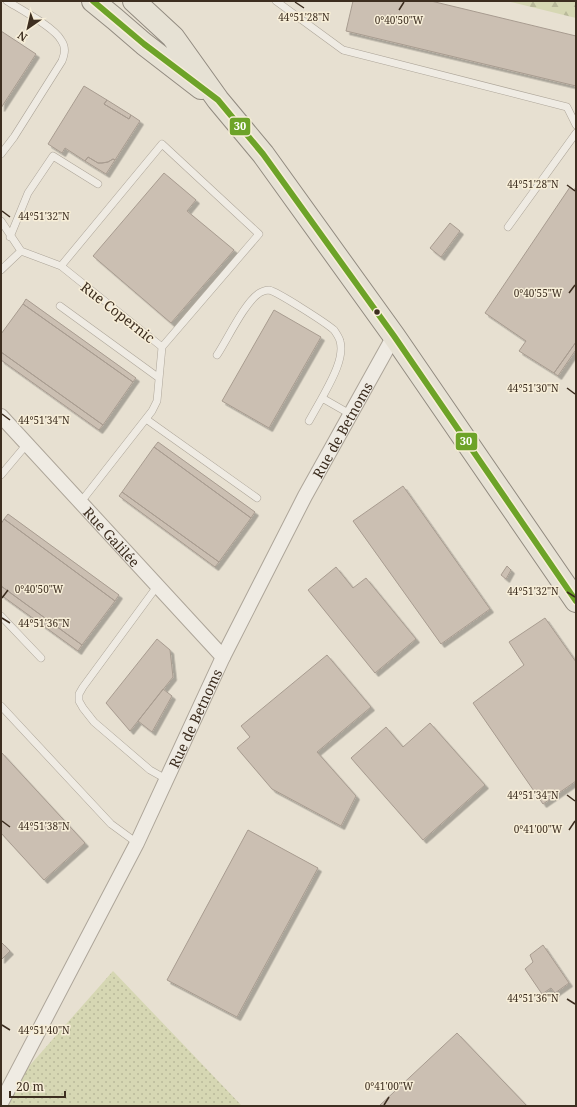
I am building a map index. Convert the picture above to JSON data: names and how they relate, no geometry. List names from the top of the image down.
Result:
{
  "streets": {
    "street": ["Rue de Betnoms", "Rue Galilée"],
    "lane": ["Rue Copernic"]
  },
  "crossings": [
    ["Rue Copernic", "Rue Galilée"],
    ["Rue de Betnoms", "Rue Galilée"]
  ],
  "lines": ["transit line 30"],
  "scale_bar": "20 m",
  "north": "bottom left",
  "coordinates": [
    "44°51'28\"N",
    "0°40'50\"W",
    "44°51'32\"N",
    "0°40'55\"W",
    "44°51'30\"N",
    "44°51'34\"N",
    "44°51'36\"N",
    "44°51'38\"N",
    "0°41'00\"W",
    "44°51'40\"N"
  ]
}
